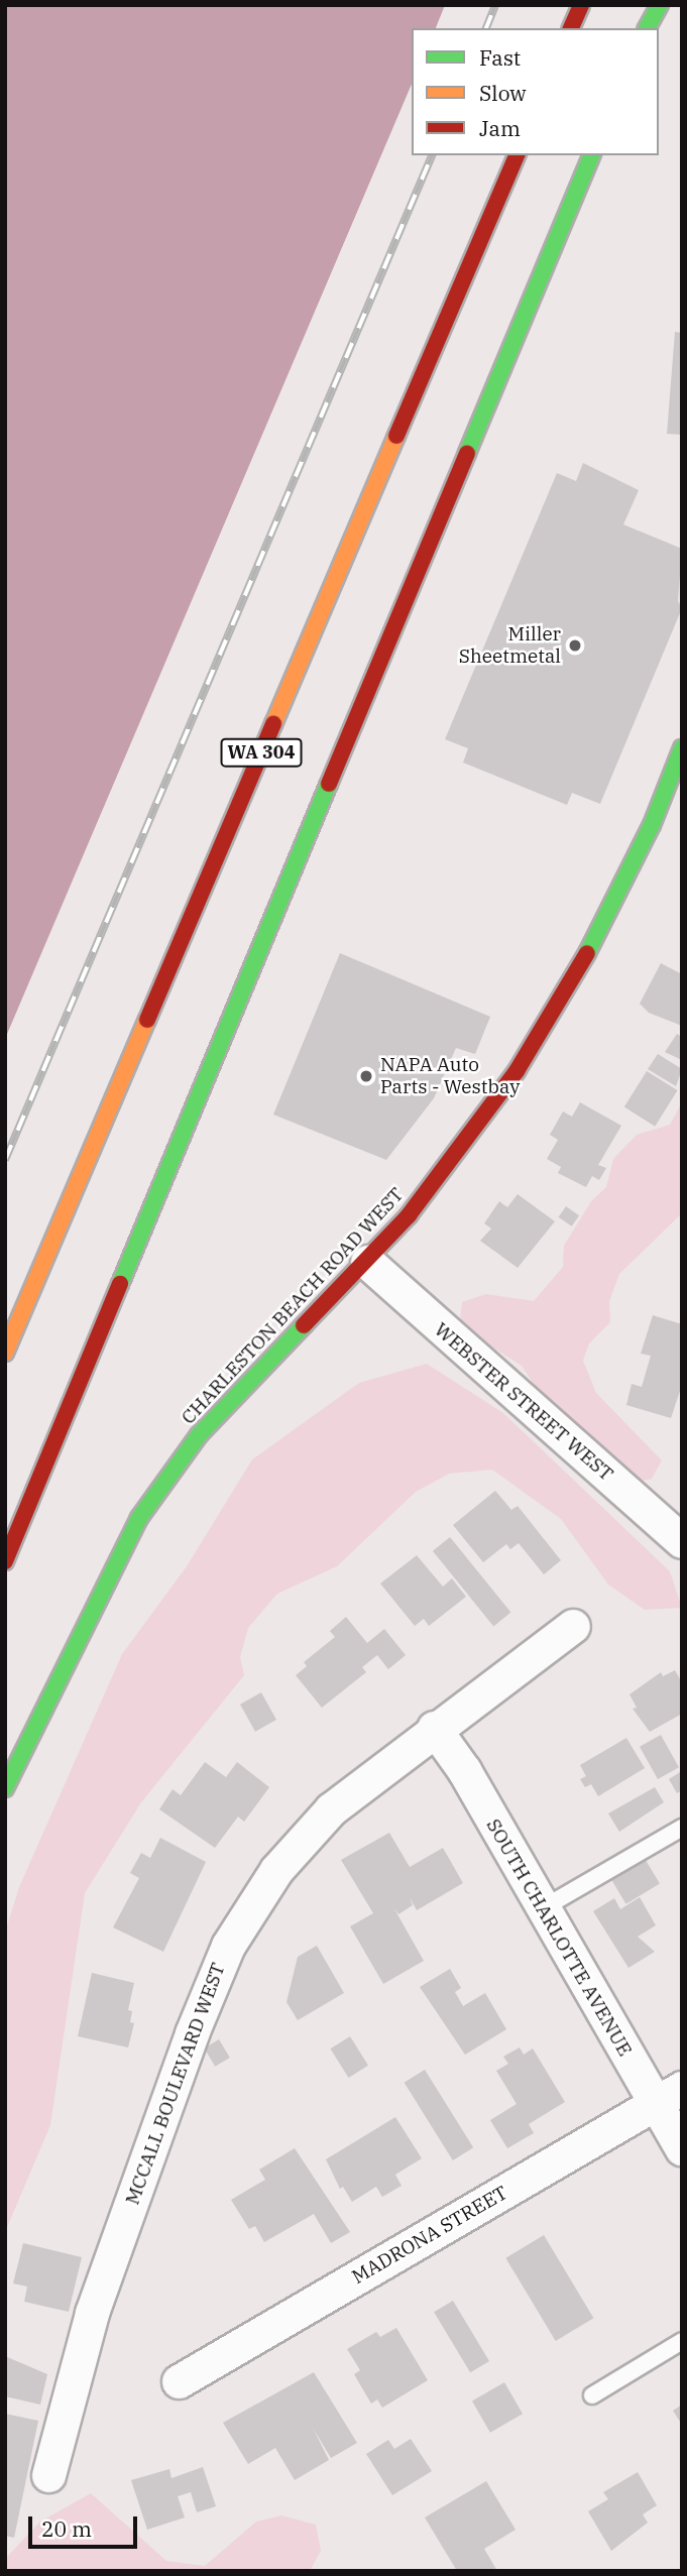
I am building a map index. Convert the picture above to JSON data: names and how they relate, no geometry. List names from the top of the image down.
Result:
{
  "streets": {
    "main road": ["WA 304", "CHARLESTON BEACH ROAD WEST"],
    "street": [
      "WEBSTER STREET WEST",
      "SOUTH CHARLOTTE AVENUE",
      "MCCALL BOULEVARD WEST",
      "MADRONA STREET"
    ]
  },
  "crossings": [
    ["CHARLESTON BEACH ROAD WEST", "WEBSTER STREET WEST"],
    ["SOUTH CHARLOTTE AVENUE", "MCCALL BOULEVARD WEST"],
    ["SOUTH CHARLOTTE AVENUE", "MADRONA STREET"]
  ],
  "places": ["Miller Sheetmetal", "NAPA Auto Parts - Westbay"],
  "legend": ["Fast", "Slow", "Jam"],
  "scale_bar": "20 m"
}
